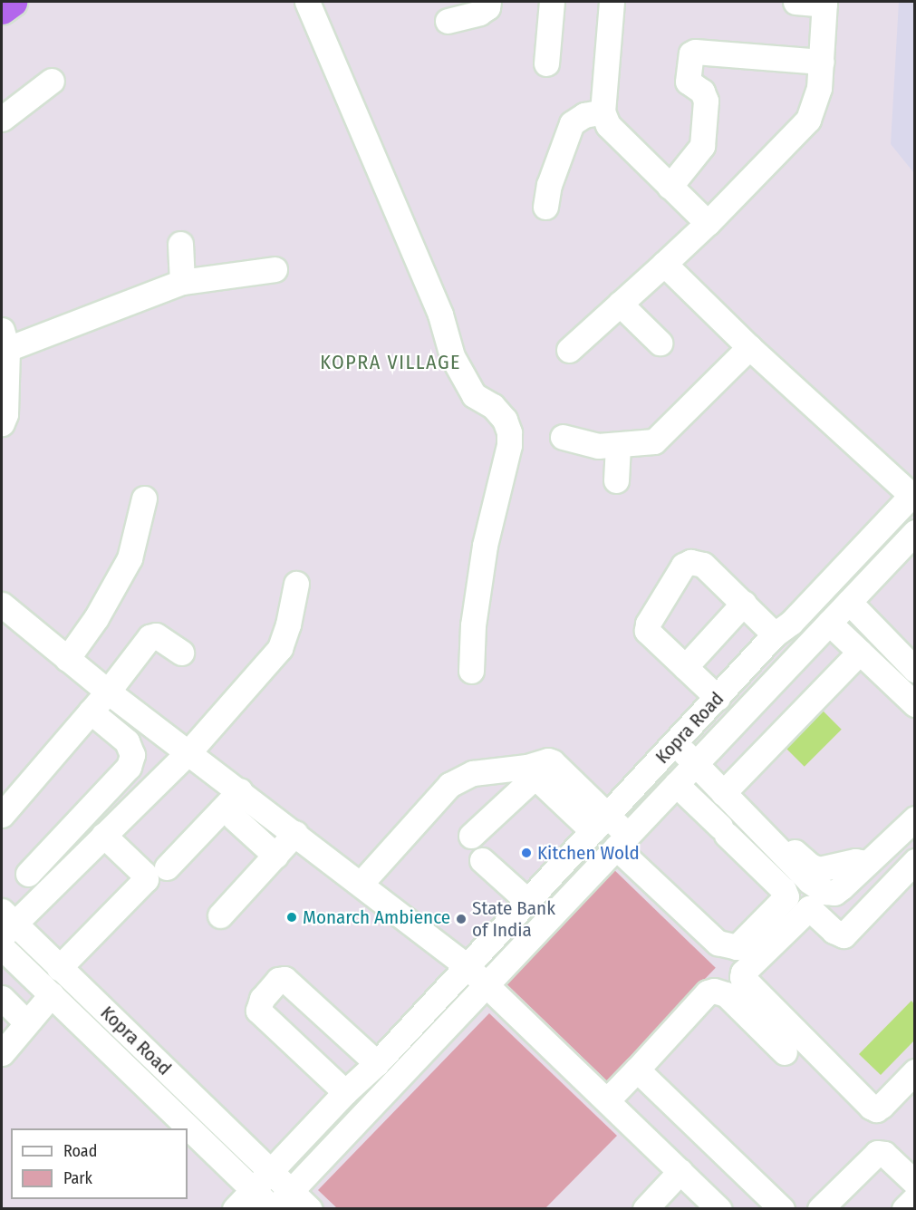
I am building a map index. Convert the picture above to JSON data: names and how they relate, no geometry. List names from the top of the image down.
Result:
{
  "streets": {
    "street": ["Kopra Road"]
  },
  "districts": ["KOPRA VILLAGE"],
  "places": ["Kitchen Wold", "Monarch Ambience", "State Bank of India"],
  "legend": ["Road", "Park"]
}
